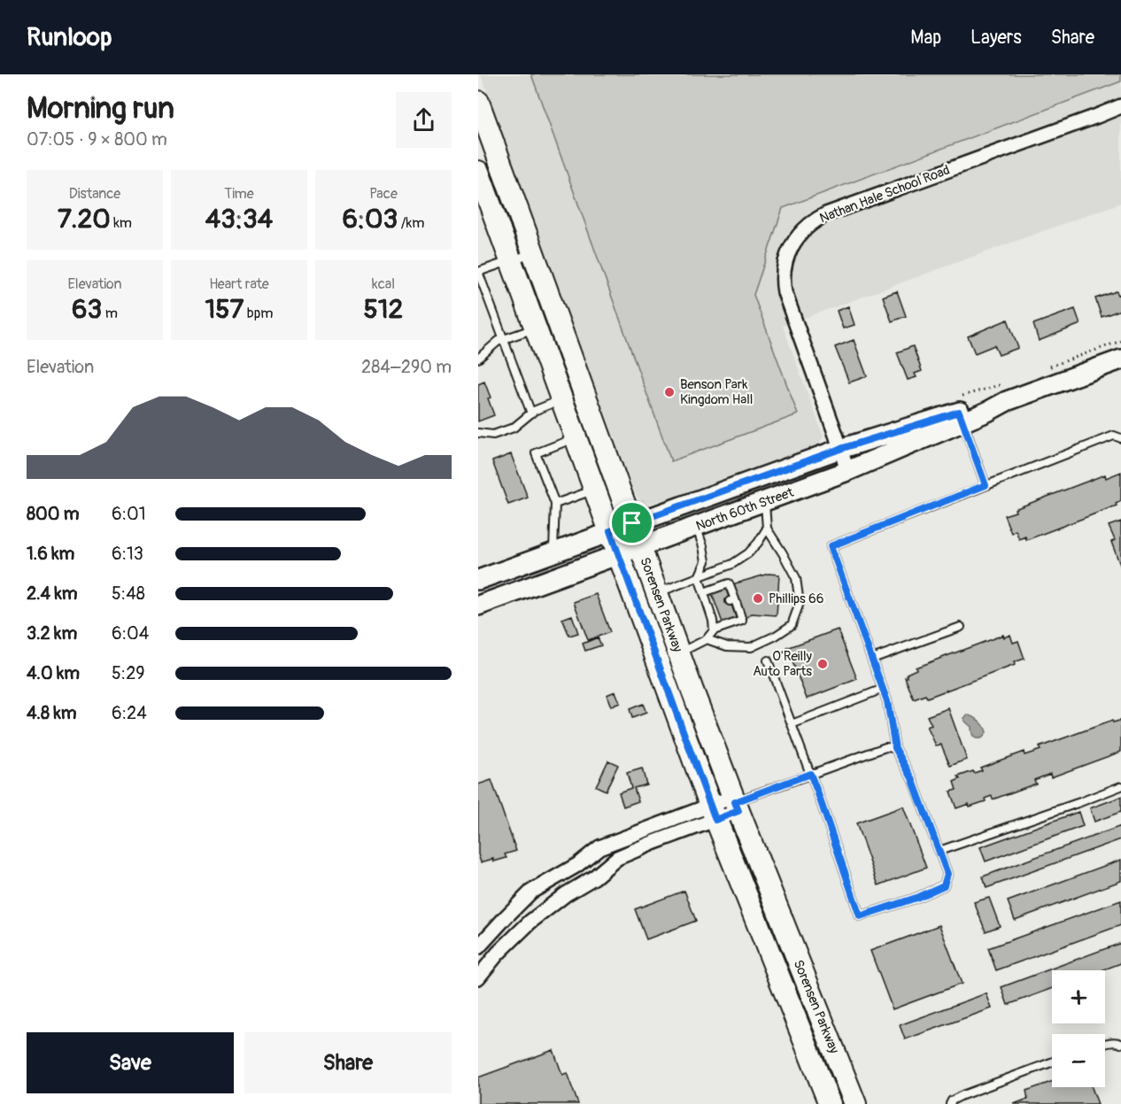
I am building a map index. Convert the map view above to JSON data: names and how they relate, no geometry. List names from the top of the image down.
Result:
{
  "streets": {
    "main road": ["North 60th Street", "Sorensen Parkway"],
    "street": ["Nathan Hale School Road"]
  },
  "crossings": [
    ["Nathan Hale School Road", "North 60th Street"],
    ["North 60th Street", "Sorensen Parkway"]
  ],
  "places": ["Benson Park Kingdom Hall", "Phillips 66", "O'Reilly Auto Parts"],
  "page": {
    "header": "Runloop",
    "nav": ["Map", "Layers", "Share"],
    "heading": ["Morning run", "07:05 · 9 × 800 m"],
    "stats": [
      ["Distance", "7.20 km"],
      ["Time", "43:34"],
      ["Pace", "6:03 /km"],
      ["Elevation", "63 m"],
      ["Heart rate", "157 bpm"],
      ["kcal", "512"]
    ],
    "chart": ["Elevation", "284–290 m"],
    "list": [
      {
        "name": "800 m",
        "note": "6:01"
      },
      {
        "name": "1.6 km",
        "note": "6:13"
      },
      {
        "name": "2.4 km",
        "note": "5:48"
      },
      {
        "name": "3.2 km",
        "note": "6:04"
      },
      {
        "name": "4.0 km",
        "note": "5:29"
      },
      {
        "name": "4.8 km",
        "note": "6:24"
      }
    ],
    "map_buttons": ["+", "−"],
    "buttons": ["Save", "Share"]
  }
}
